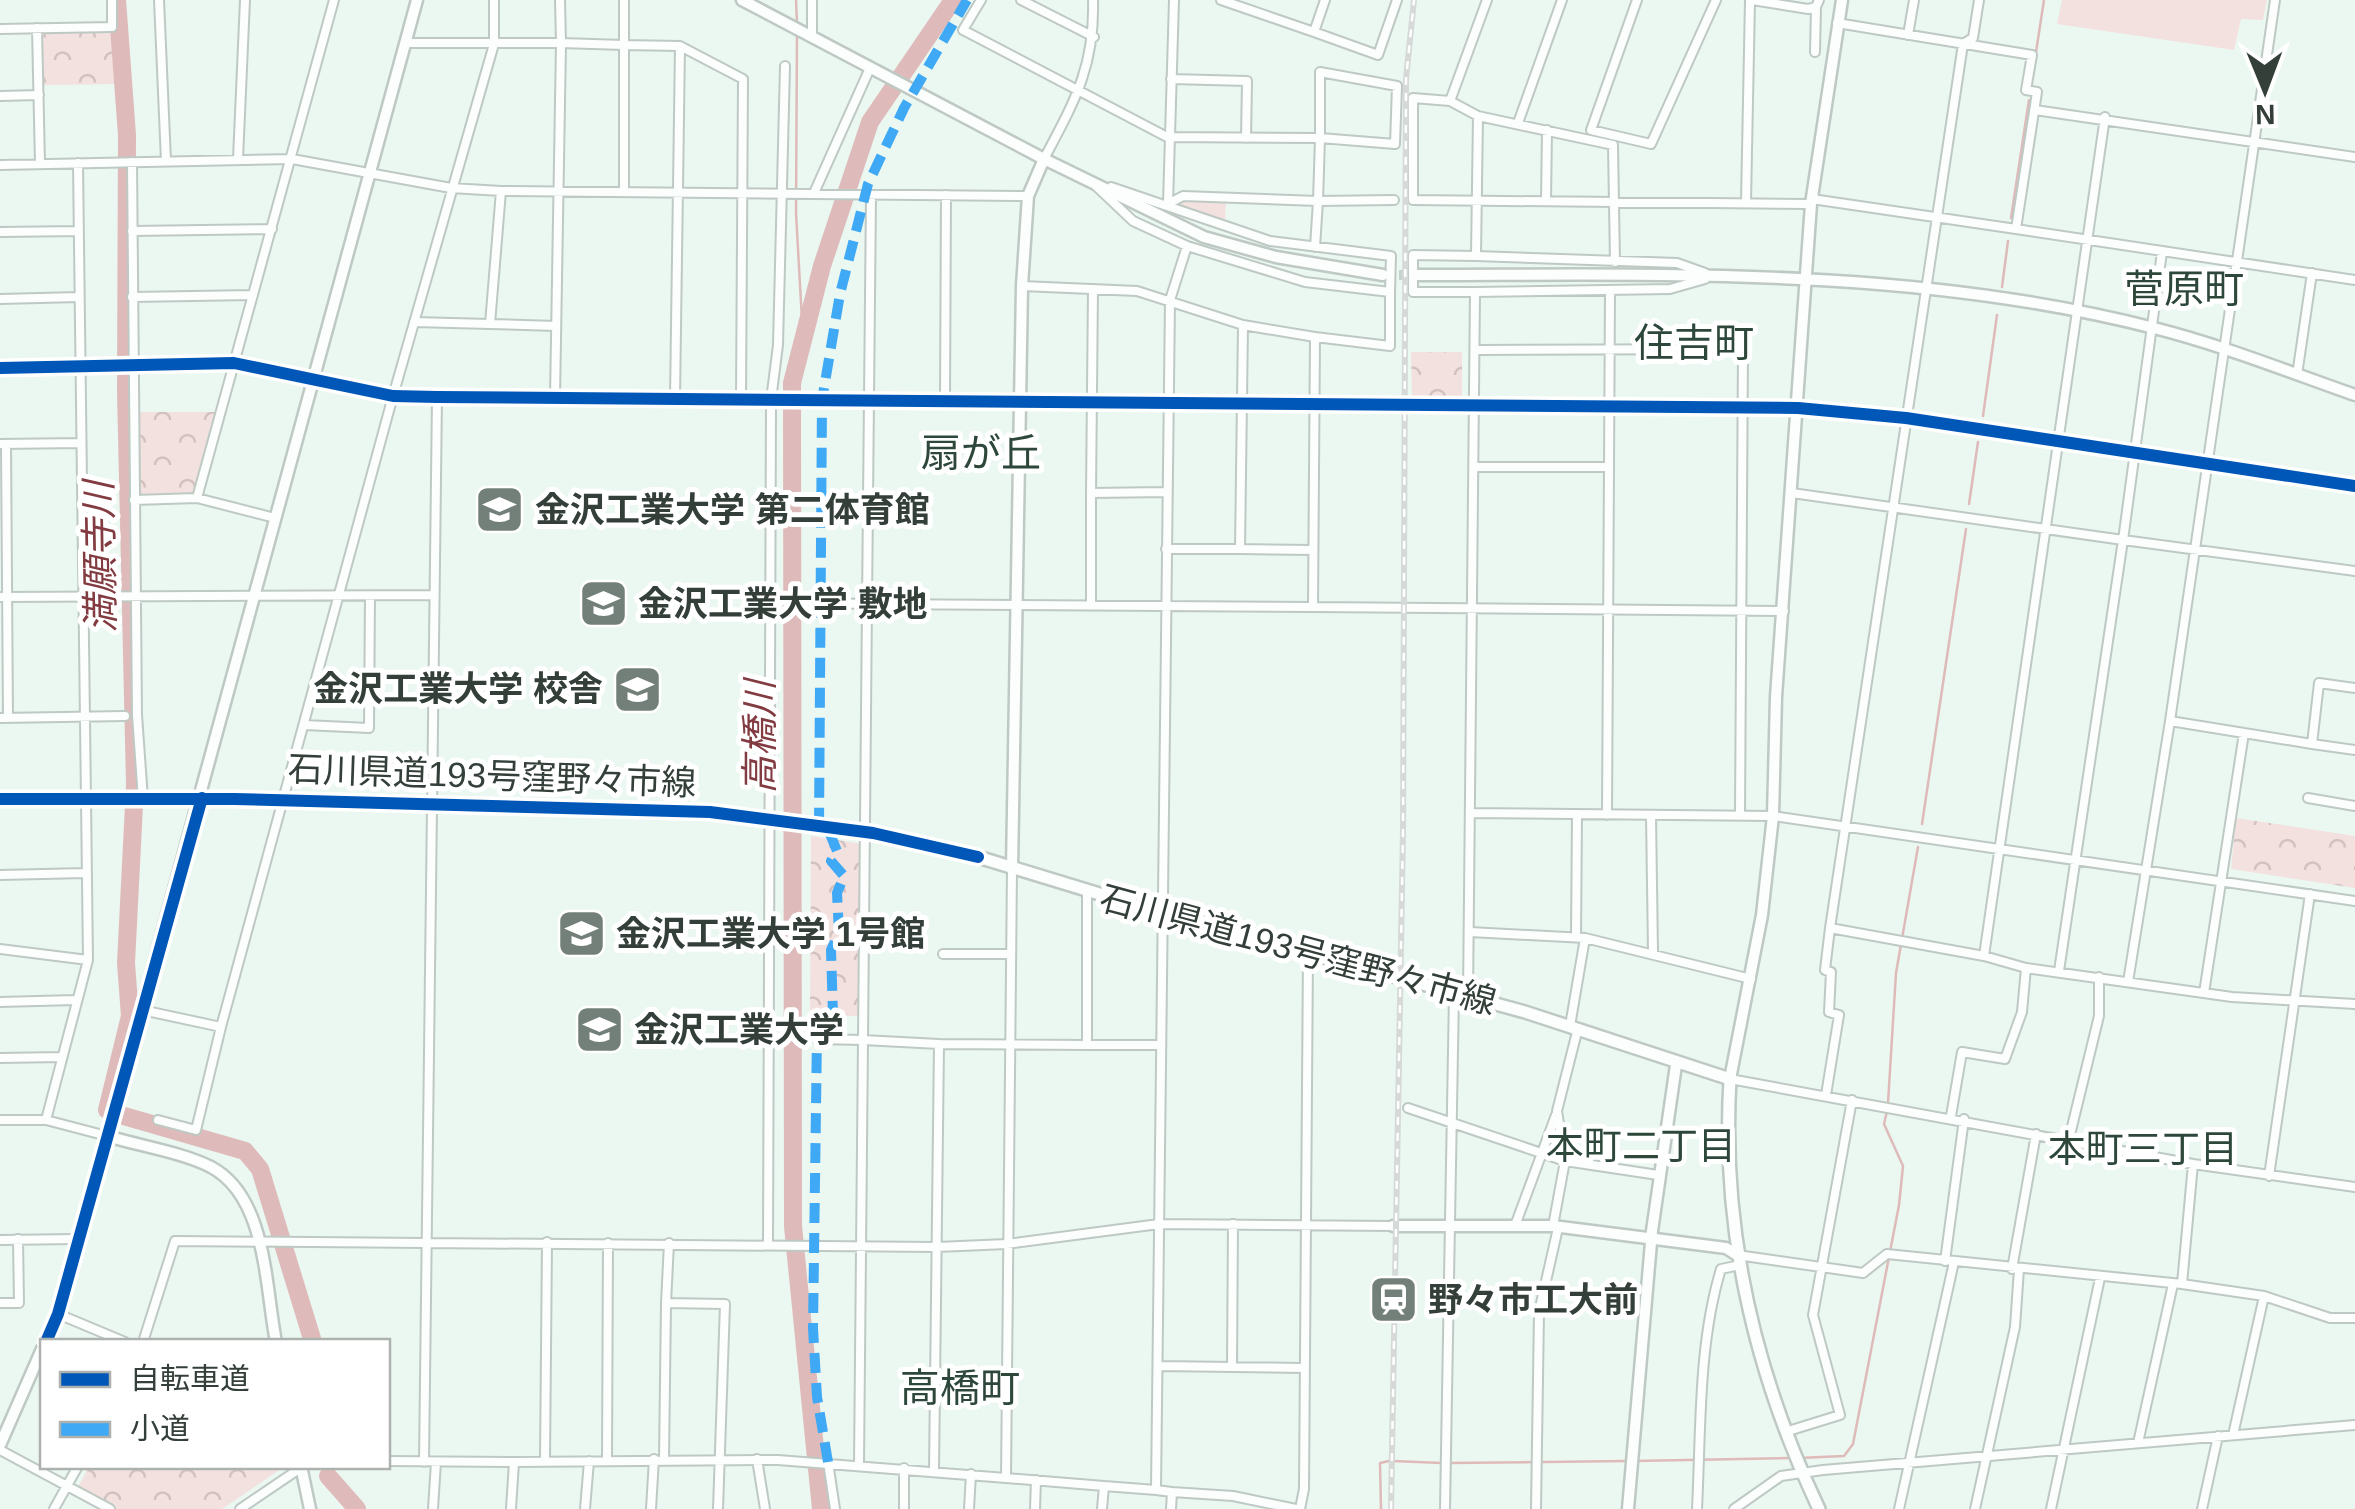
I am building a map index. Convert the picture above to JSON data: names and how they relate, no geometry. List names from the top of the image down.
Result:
{
  "streets": {
    "main road": ["石川県道193号窪野々市線"]
  },
  "districts": [
    "菅原町",
    "住吉町",
    "扇が丘",
    "本町二丁目",
    "本町三丁目",
    "高橋町"
  ],
  "water": ["満願寺川", "高橋川"],
  "places": {
    "school or university": [
      "金沢工業大学 第二体育館",
      "金沢工業大学 敷地",
      "金沢工業大学 校舎",
      "金沢工業大学 1号館",
      "金沢工業大学"
    ],
    "station": ["野々市工大前"]
  },
  "legend": ["自転車道", "小道"],
  "north": "bottom"
}
